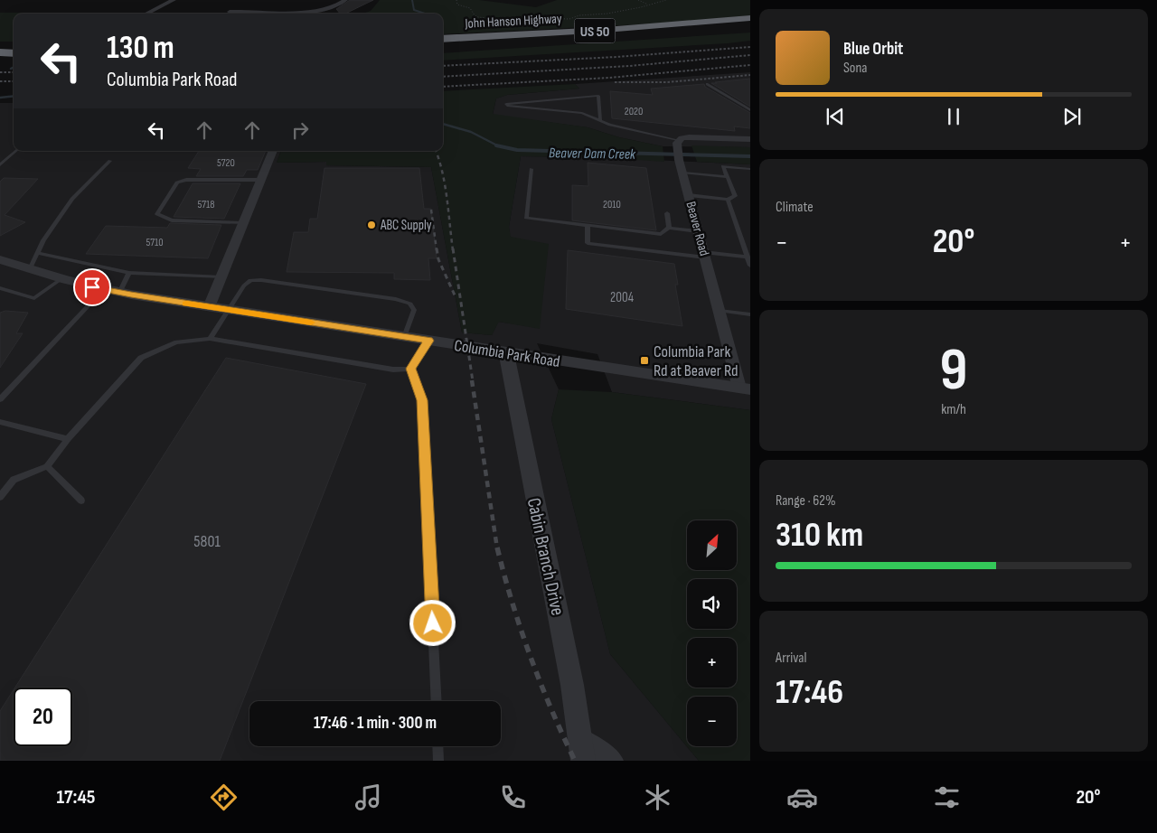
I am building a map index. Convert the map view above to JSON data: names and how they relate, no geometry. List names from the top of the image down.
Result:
{
  "streets": {
    "highway": ["John Hanson Highway", "US 50"],
    "street": ["Beaver Road", "Columbia Park Road", "Cabin Branch Drive"]
  },
  "crossings": [
    ["Beaver Road", "Columbia Park Road"],
    ["Columbia Park Road", "Cabin Branch Drive"]
  ],
  "water": ["Beaver Dam Creek"],
  "places": {
    "other": ["ABC Supply"],
    "transit": ["Columbia Park Rd at Beaver Rd"]
  },
  "house_numbers": [
    "2020",
    "5720",
    "5718",
    "2010",
    "5710",
    "2004",
    "5801"
  ],
  "north": "top right",
  "page": {
    "turn": ["130 m", "Columbia Park Road"],
    "song": ["Blue Orbit", "Sona"],
    "tile": [
      "Climate",
      ["9", "km/h"],
      ["Range · 62%", "310 km"],
      ["Arrival", "17:46"]
    ],
    "heat": ["−", "20°", "+"],
    "map_buttons": ["+", "−"],
    "limit": "20",
    "trip": "17:46 · 1 min · 300 m",
    "tabs": ["17:45", "20°"]
  }
}
